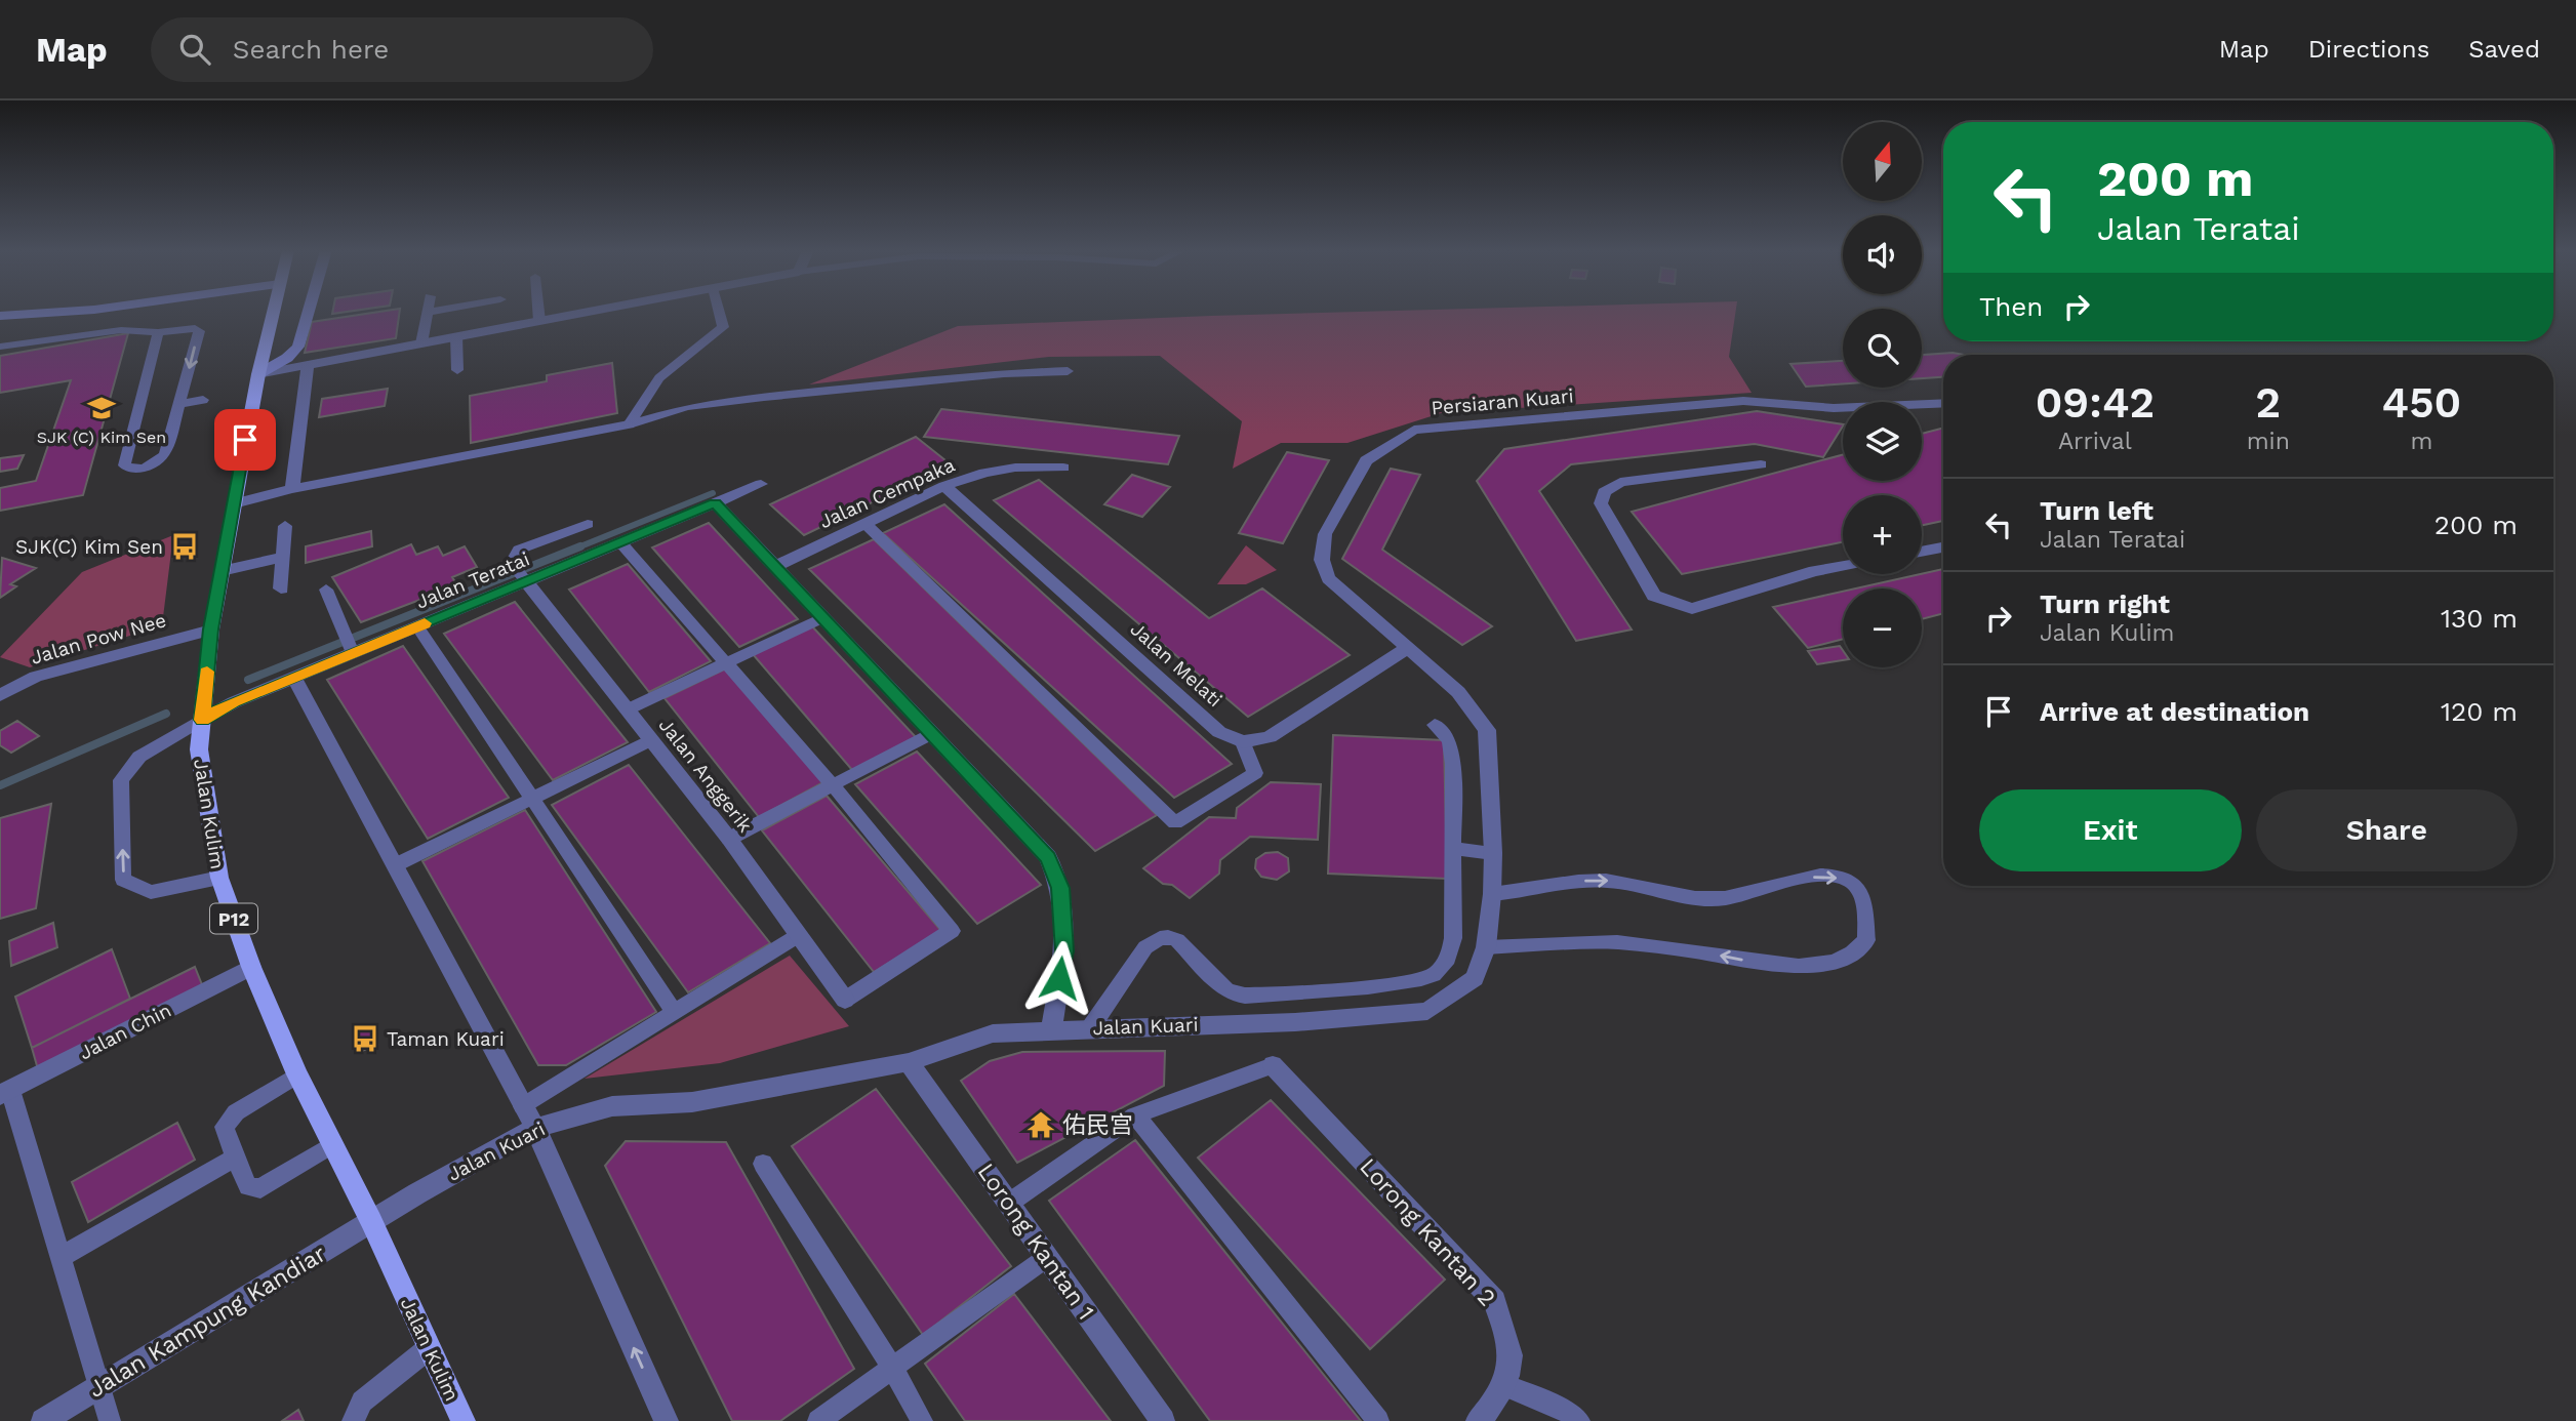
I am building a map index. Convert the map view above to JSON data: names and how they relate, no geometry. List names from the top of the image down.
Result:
{
  "streets": {
    "main road": ["Jalan Kulim", "P12"],
    "street": [
      "Persiaran Kuari",
      "Jalan Cempaka",
      "Jalan Teratai",
      "Jalan Pow Nee",
      "Jalan Melati",
      "Jalan Anggerik",
      "Jalan Kuari",
      "Jalan Chin",
      "Lorong Kantan 2",
      "Lorong Kantan 1",
      "Jalan Kampung Kandiar"
    ]
  },
  "crossings": [
    ["Persiaran Kuari", "Jalan Kuari"],
    ["Jalan Cempaka", "Jalan Melati"],
    ["Jalan Teratai", "Jalan Anggerik"],
    ["Jalan Teratai", "Jalan Kulim"],
    ["Jalan Pow Nee", "Jalan Kulim"],
    ["Jalan Kulim", "Jalan Kuari"],
    ["Jalan Kulim", "Jalan Chin"],
    ["Jalan Kulim", "Jalan Kampung Kandiar"],
    ["Jalan Kuari", "Lorong Kantan 1"],
    ["Jalan Kuari", "Jalan Kampung Kandiar"]
  ],
  "places": {
    "school or university": ["SJK (C) Kim Sen"],
    "bus stop": ["SJK(C) Kim Sen", "Taman Kuari"],
    "temple": ["佑民宫"]
  },
  "north": "top",
  "page": {
    "header": "Map",
    "search": "Search here",
    "nav": ["Map", "Directions", "Saved"],
    "map_buttons": ["+", "−"],
    "turn": ["200 m", "Jalan Teratai"],
    "then": "Then",
    "eta": [
      "09:42",
      "Arrival",
      "2",
      "min",
      "450",
      "m"
    ],
    "list": [
      {
        "name": "Turn left",
        "note": "Jalan Teratai",
        "value": "200 m"
      },
      {
        "name": "Turn right",
        "note": "Jalan Kulim",
        "value": "130 m"
      },
      {
        "name": "Arrive at destination",
        "value": "120 m"
      }
    ],
    "buttons": ["Exit", "Share"]
  }
}
